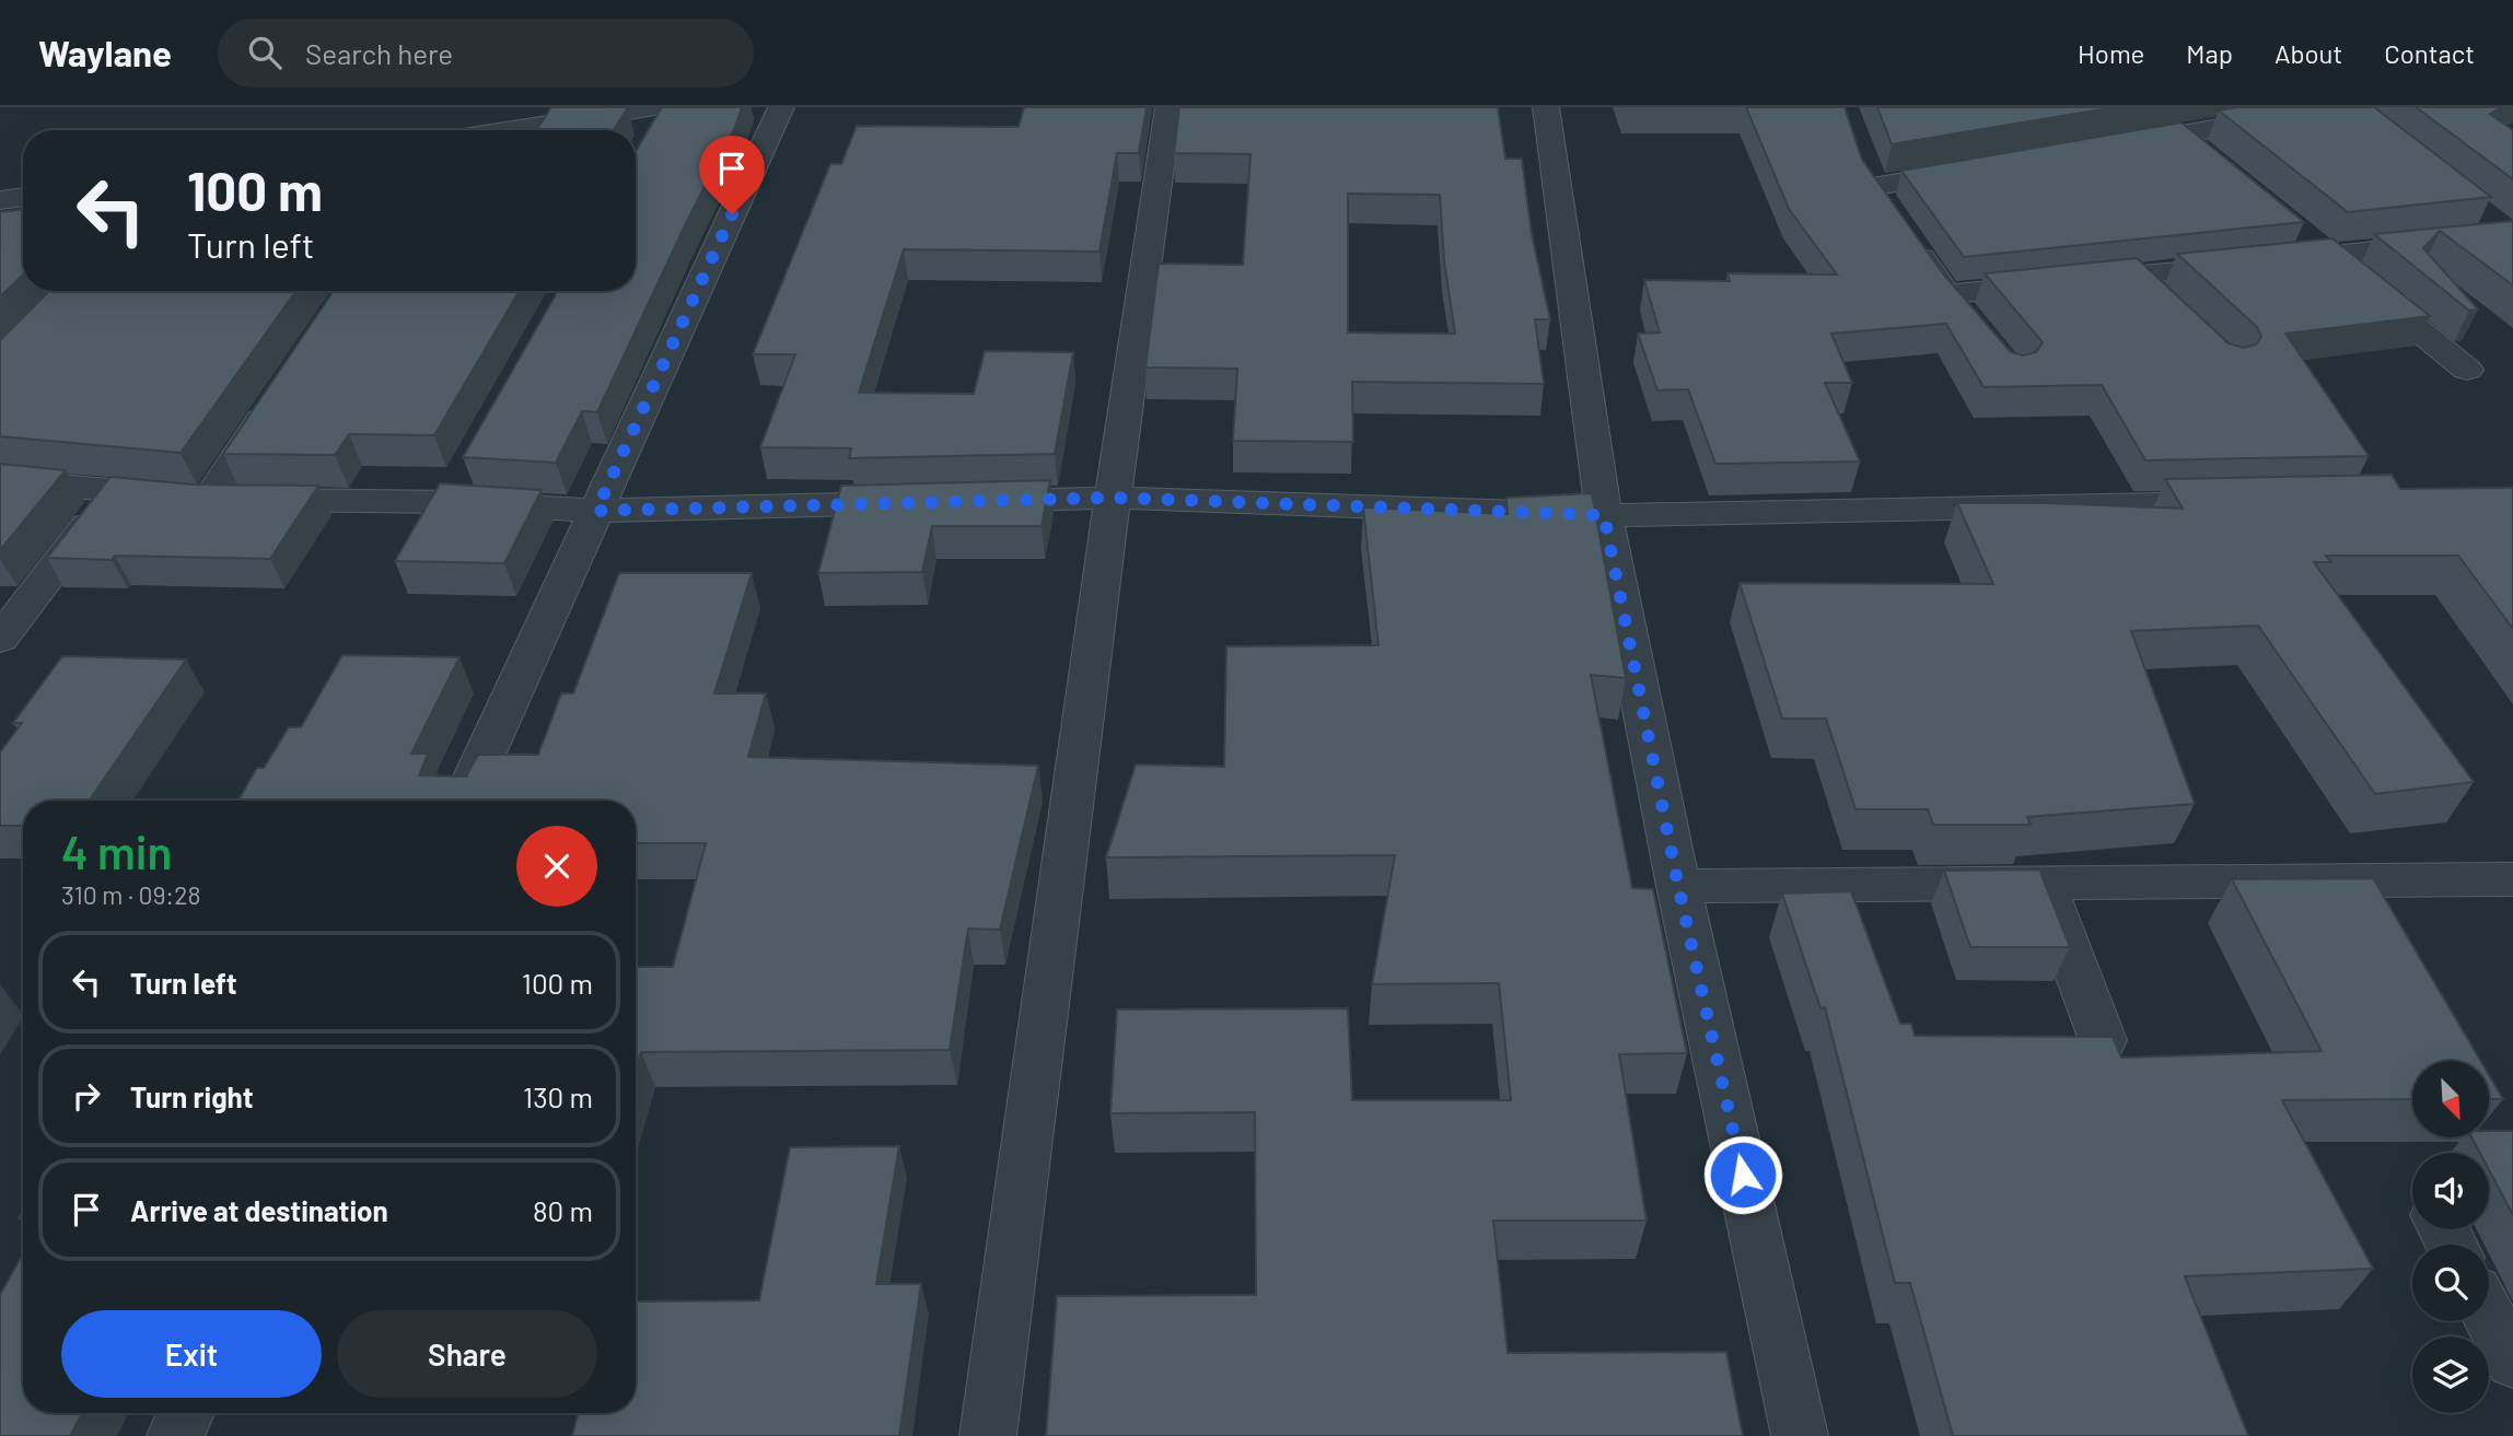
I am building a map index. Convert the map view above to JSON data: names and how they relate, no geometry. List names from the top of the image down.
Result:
{
  "north": "bottom right",
  "page": {
    "header": "Waylane",
    "search": "Search here",
    "nav": [
      "Home",
      "Map",
      "About",
      "Contact"
    ],
    "turn": ["100 m", "Turn left"],
    "heading": ["4 min", "310 m · 09:28"],
    "list": [
      {
        "name": "Turn left",
        "value": "100 m"
      },
      {
        "name": "Turn right",
        "value": "130 m"
      },
      {
        "name": "Arrive at destination",
        "value": "80 m"
      }
    ],
    "buttons": ["Exit", "Share"]
  }
}
